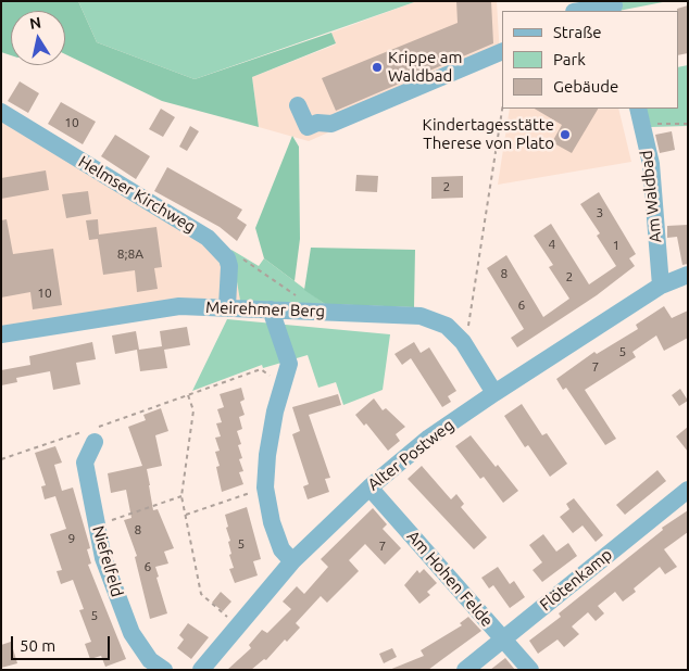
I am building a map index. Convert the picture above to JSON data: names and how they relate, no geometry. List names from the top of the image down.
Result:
{
  "streets": {
    "street": [
      "Helmser Kirchweg",
      "Am Waldbad",
      "Meirehmer Berg",
      "Alter Postweg",
      "Niefelfeld",
      "Am Hohen Felde",
      "Flötenkamp"
    ]
  },
  "crossings": [
    ["Am Waldbad", "Alter Postweg"],
    ["Meirehmer Berg", "Alter Postweg"],
    ["Alter Postweg", "Am Hohen Felde"],
    ["Am Hohen Felde", "Flötenkamp"]
  ],
  "places": ["Krippe am Waldbad", "Kindertagesstätte Therese von Plato"],
  "house_numbers": [
    "10",
    "2",
    "3",
    "4",
    "1",
    "8;8A",
    "8",
    "2",
    "10",
    "6",
    "5",
    "7",
    "8",
    "9",
    "5",
    "7",
    "6",
    "5"
  ],
  "legend": ["Straße", "Park", "Gebäude"],
  "scale_bar": "50 m",
  "north": "top"
}
